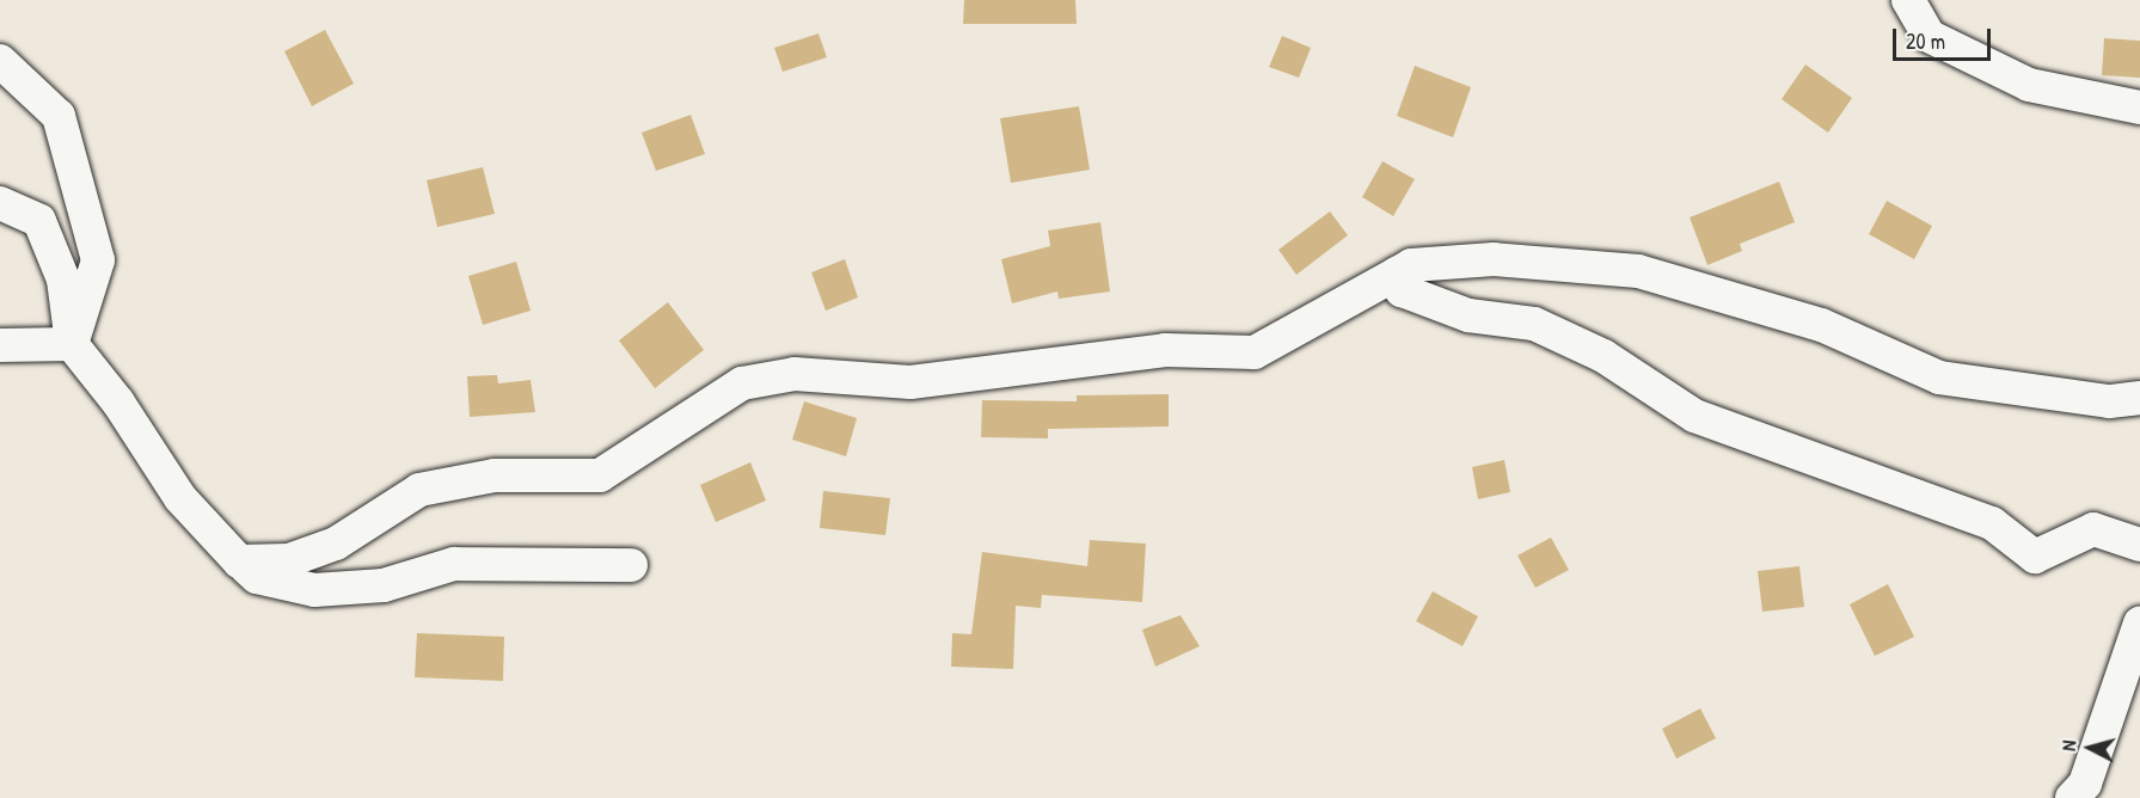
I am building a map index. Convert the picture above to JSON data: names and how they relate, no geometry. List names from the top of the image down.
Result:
{
  "scale_bar": "20 m",
  "north": "left"
}
